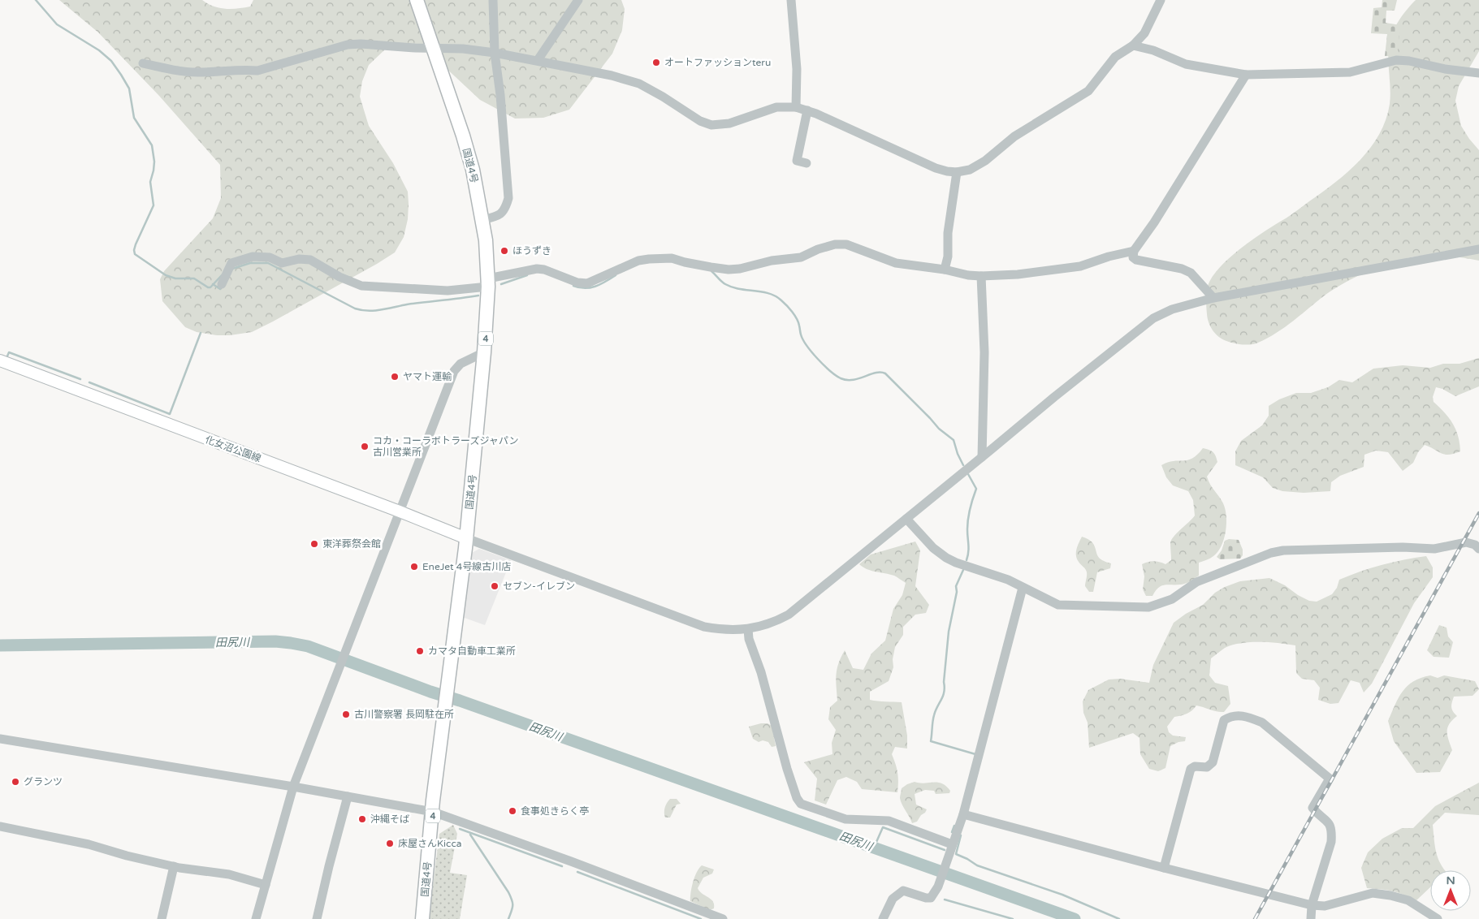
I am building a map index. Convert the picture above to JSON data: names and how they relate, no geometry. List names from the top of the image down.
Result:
{
  "streets": {
    "highway": ["国道4号", "4"],
    "main road": ["化女沼公園線"]
  },
  "crossings": [
    ["国道4号", "化女沼公園線"]
  ],
  "water": ["田尻川"],
  "places": [
    "オートファッションteru",
    "ほうずき",
    "ヤマト運輸",
    "コカ・コーラボトラーズジャパン 古川営業所",
    "東洋葬祭会館",
    "EneJet 4号線古川店",
    "セブン-イレブン",
    "カマタ自動車工業所",
    "古川警察署 長岡駐在所",
    "グランツ",
    "食事処きらく亭",
    "沖縄そば",
    "床屋さんKicca"
  ],
  "north": "top"
}
